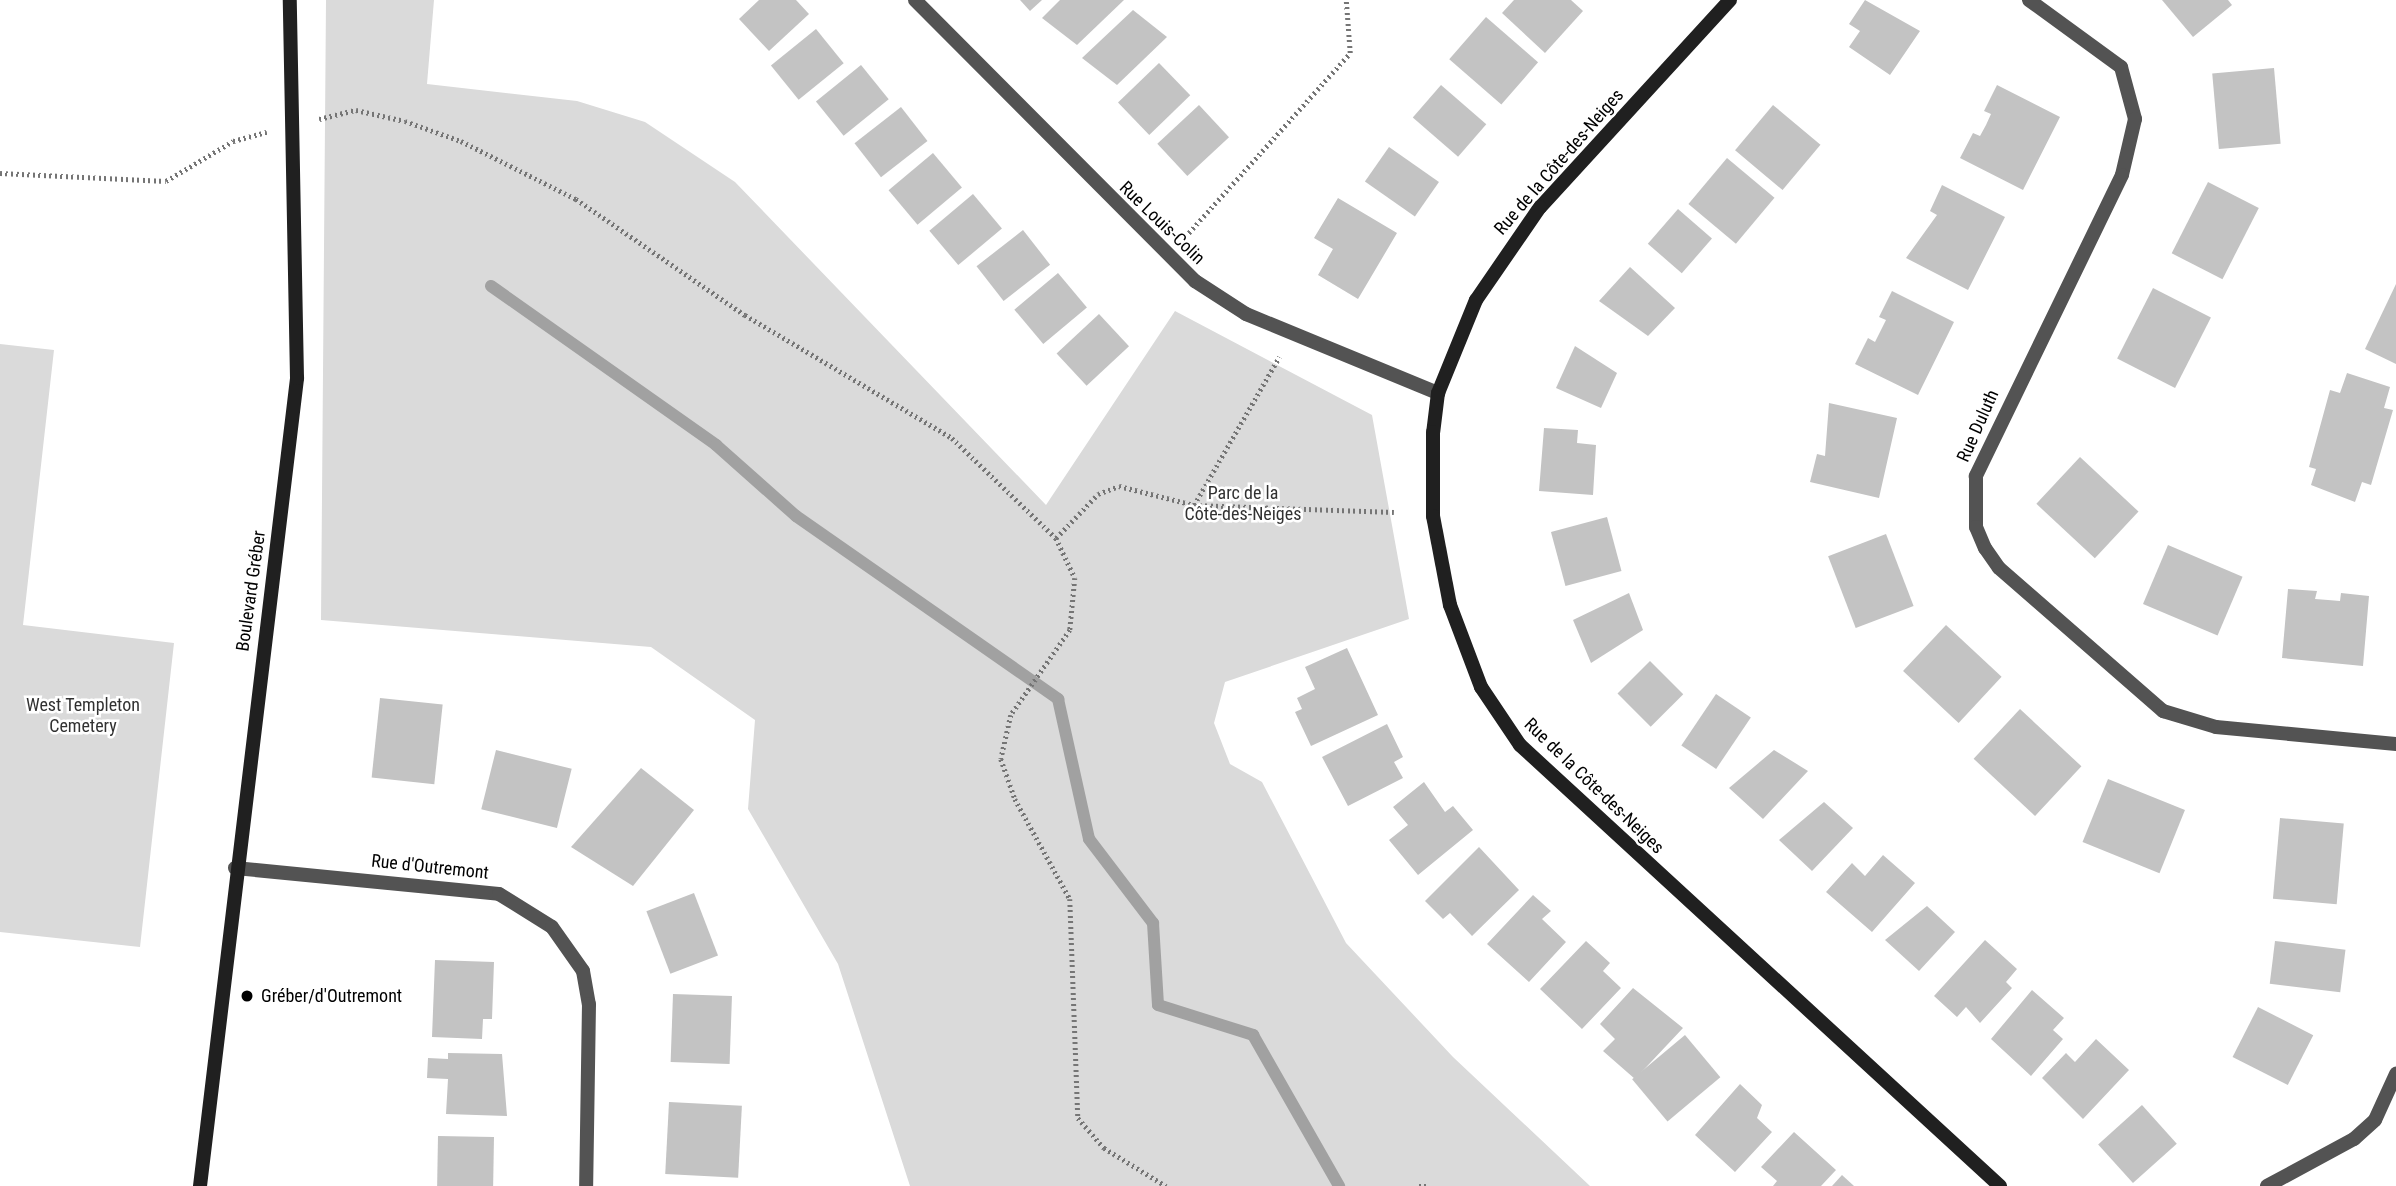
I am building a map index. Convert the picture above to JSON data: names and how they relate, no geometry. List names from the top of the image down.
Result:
{
  "streets": {
    "street": [
      "Rue de la Côte-des-Neiges",
      "Rue Louis-Colin",
      "Rue Duluth",
      "Boulevard Gréber",
      "Rue d'Outremont"
    ]
  },
  "crossings": [
    ["Rue de la Côte-des-Neiges", "Rue Louis-Colin"],
    ["Boulevard Gréber", "Rue d'Outremont"]
  ],
  "parks": ["Parc de la Côte-des-Neiges", "West Templeton Cemetery"],
  "places": ["Gréber/d'Outremont"]
}
